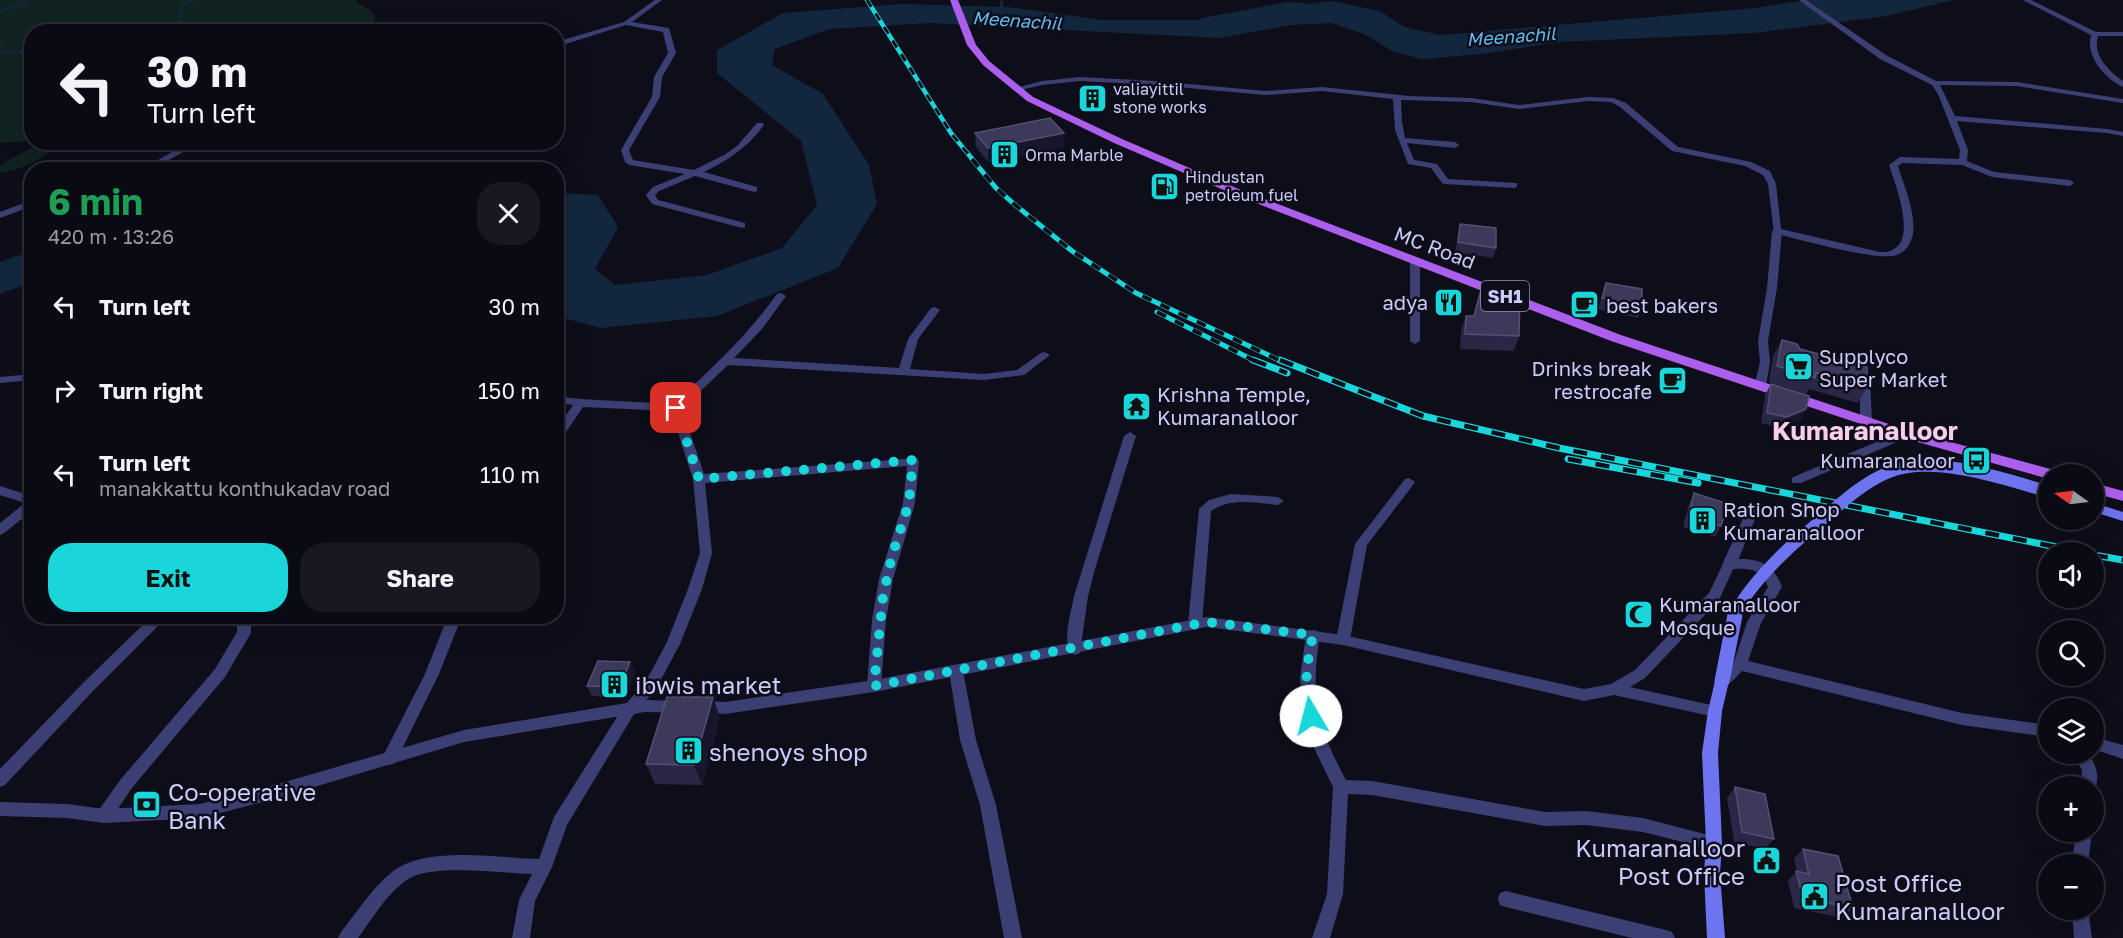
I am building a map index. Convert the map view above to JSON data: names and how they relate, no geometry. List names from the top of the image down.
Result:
{
  "streets": {
    "main road": ["MC Road", "SH1"]
  },
  "districts": ["Kumaranalloor"],
  "water": ["Meenachil"],
  "places": {
    "building": [
      "valiayittil stone works",
      "Orma Marble",
      "Ration Shop Kumaranalloor",
      "ibwis market",
      "shenoys shop"
    ],
    "fuel station": ["Hindustan petroleum fuel"],
    "restaurant": ["adya"],
    "cafe": ["best bakers", "Drinks break restrocafe"],
    "supermarket": ["Supplyco Super Market"],
    "temple": ["Krishna Temple, Kumaranalloor"],
    "bus stop": ["Kumaranaloor"],
    "mosque": ["Kumaranalloor Mosque"],
    "bank": ["Co-operative Bank"],
    "public building": ["Kumaranalloor Post Office", "Post Office Kumaranalloor"]
  },
  "north": "left",
  "page": {
    "turn": ["30 m", "Turn left"],
    "heading": ["6 min", "420 m · 13:26"],
    "list": [
      {
        "name": "Turn left",
        "value": "30 m"
      },
      {
        "name": "Turn right",
        "value": "150 m"
      },
      {
        "name": "Turn left",
        "note": "manakkattu konthukadav road",
        "value": "110 m"
      }
    ],
    "map_buttons": ["+", "−"],
    "buttons": ["Exit", "Share"]
  }
}
